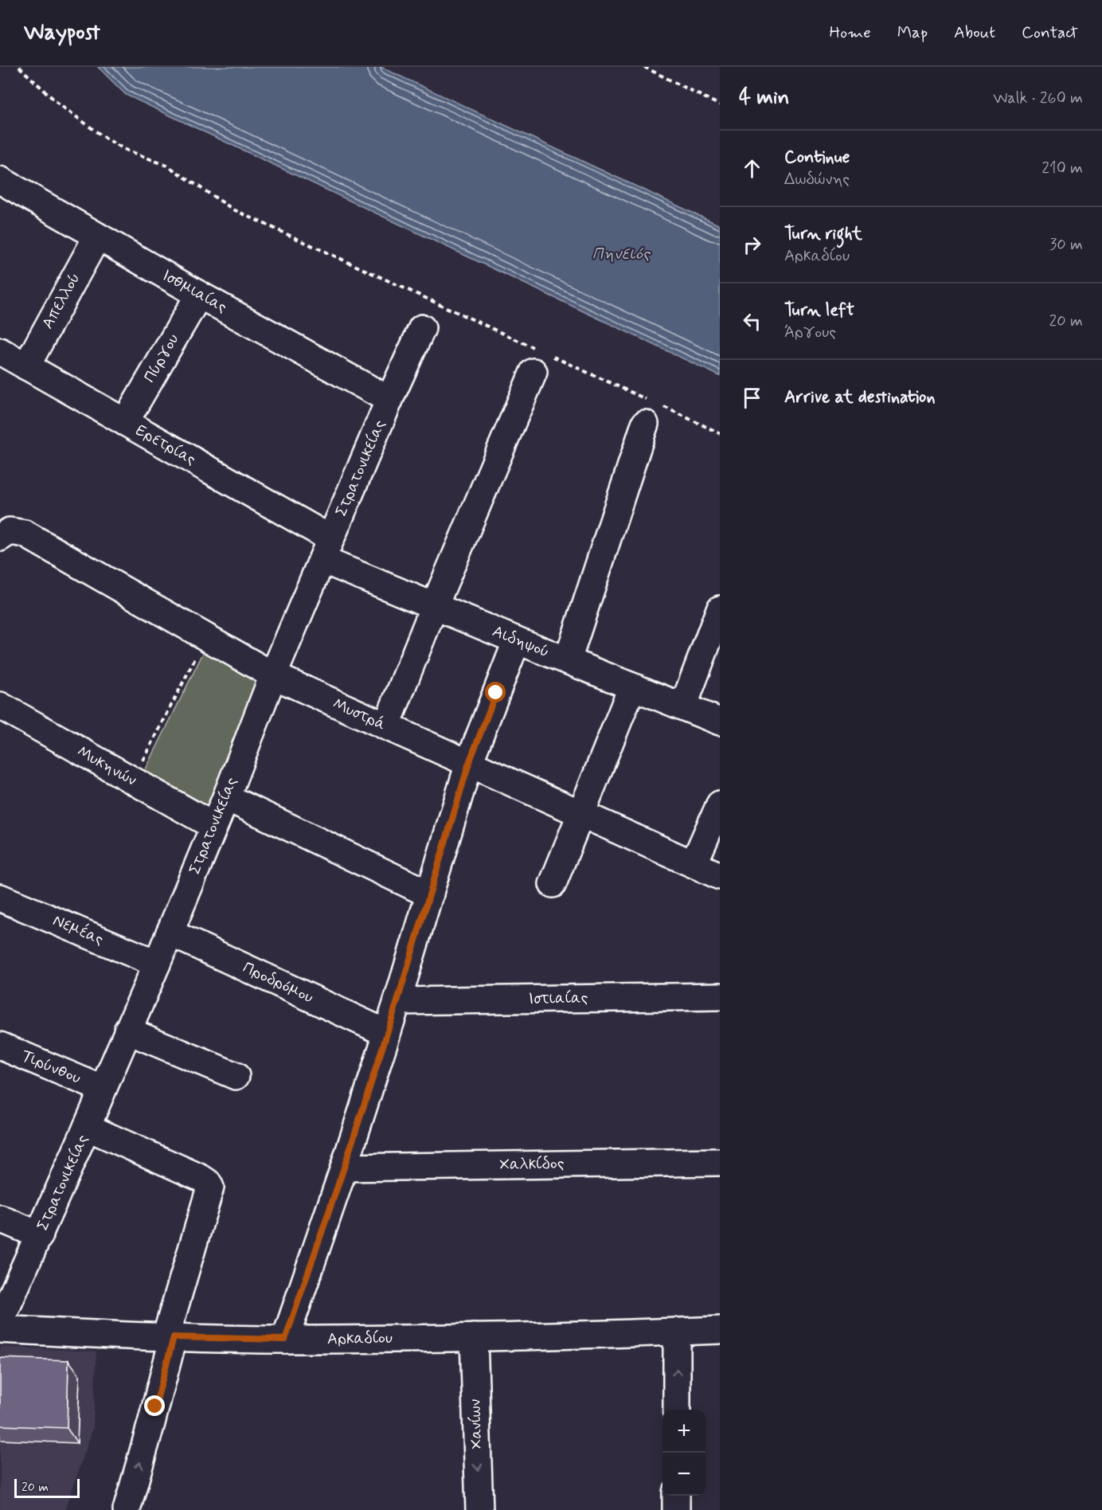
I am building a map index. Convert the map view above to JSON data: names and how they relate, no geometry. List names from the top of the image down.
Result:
{
  "streets": {
    "street": [
      "Ισθμιαίας",
      "Απελλού",
      "Πύργου",
      "Ερετρίας",
      "Στρατονικείας",
      "Αιδηψού",
      "Μυστρά",
      "Μυκηνών",
      "Νεμέας",
      "Προδρόμου",
      "Ιστιαίας",
      "Τιρύνθου",
      "Χαλκίδος",
      "Αρκαδίου",
      "Χανίων"
    ]
  },
  "crossings": [
    ["Ισθμιαίας", "Απελλού"],
    ["Ισθμιαίας", "Πύργου"],
    ["Ισθμιαίας", "Στρατονικείας"],
    ["Απελλού", "Ερετρίας"],
    ["Πύργου", "Ερετρίας"],
    ["Ερετρίας", "Στρατονικείας"],
    ["Ερετρίας", "Αιδηψού"],
    ["Στρατονικείας", "Αιδηψού"],
    ["Στρατονικείας", "Μυστρά"],
    ["Στρατονικείας", "Μυκηνών"],
    ["Στρατονικείας", "Νεμέας"],
    ["Στρατονικείας", "Προδρόμου"],
    ["Στρατονικείας", "Τιρύνθου"],
    ["Αρκαδίου", "Χανίων"]
  ],
  "water": ["Πηνειός"],
  "scale_bar": "20 m",
  "page": {
    "header": "Waypost",
    "nav": [
      "Home",
      "Map",
      "About",
      "Contact"
    ],
    "heading": ["4 min", "Walk · 260 m"],
    "list": [
      ["Continue", "Δωδώνης", "210 m"],
      ["Turn right", "Αρκαδίου", "30 m"],
      ["Turn left", "Άργους", "20 m"],
      "Arrive at destination"
    ],
    "map_buttons": ["+", "−"],
    "scale": "20 m"
  }
}
